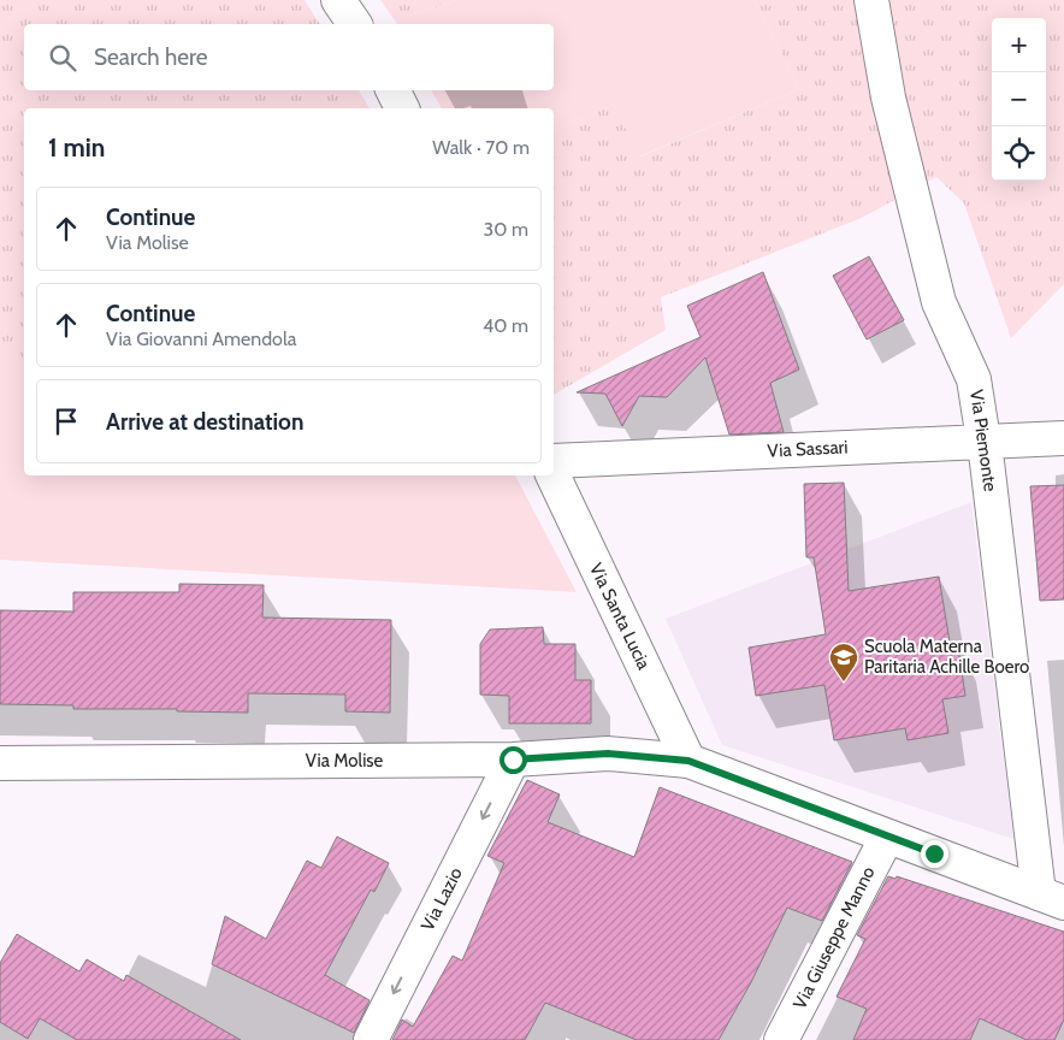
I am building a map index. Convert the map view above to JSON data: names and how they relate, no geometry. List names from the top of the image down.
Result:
{
  "streets": {
    "street": [
      "Via Piemonte",
      "Via Sassari",
      "Via Santa Lucia",
      "Via Molise",
      "Via Lazio",
      "Via Giuseppe Manno"
    ]
  },
  "crossings": [
    ["Via Piemonte", "Via Sassari"],
    ["Via Piemonte", "Via Molise"],
    ["Via Santa Lucia", "Via Molise"],
    ["Via Molise", "Via Lazio"],
    ["Via Molise", "Via Giuseppe Manno"]
  ],
  "one_way": ["Via Lazio"],
  "places": {
    "school or university": ["Scuola Materna Paritaria Achille Boero"]
  },
  "page": {
    "map_buttons": ["+", "−"],
    "search": "Search here",
    "heading": ["1 min", "Walk · 70 m"],
    "list": [
      ["Continue", "Via Molise", "30 m"],
      ["Continue", "Via Giovanni Amendola", "40 m"],
      "Arrive at destination"
    ]
  }
}
